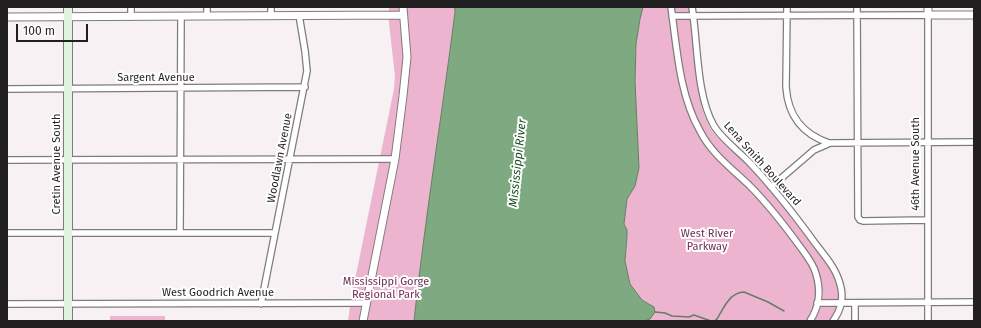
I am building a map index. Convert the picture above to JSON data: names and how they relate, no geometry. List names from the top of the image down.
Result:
{
  "streets": {
    "main road": ["Cretin Avenue South"],
    "street": [
      "Sargent Avenue",
      "Woodlawn Avenue",
      "Lena Smith Boulevard",
      "46th Avenue South",
      "West Goodrich Avenue"
    ]
  },
  "crossings": [
    ["Sargent Avenue", "Woodlawn Avenue"],
    ["Sargent Avenue", "Cretin Avenue South"],
    ["Woodlawn Avenue", "West Goodrich Avenue"],
    ["Cretin Avenue South", "West Goodrich Avenue"]
  ],
  "water": ["Mississippi River"],
  "parks": ["West River Parkway", "Mississippi Gorge Regional Park"],
  "scale_bar": "100 m"
}
